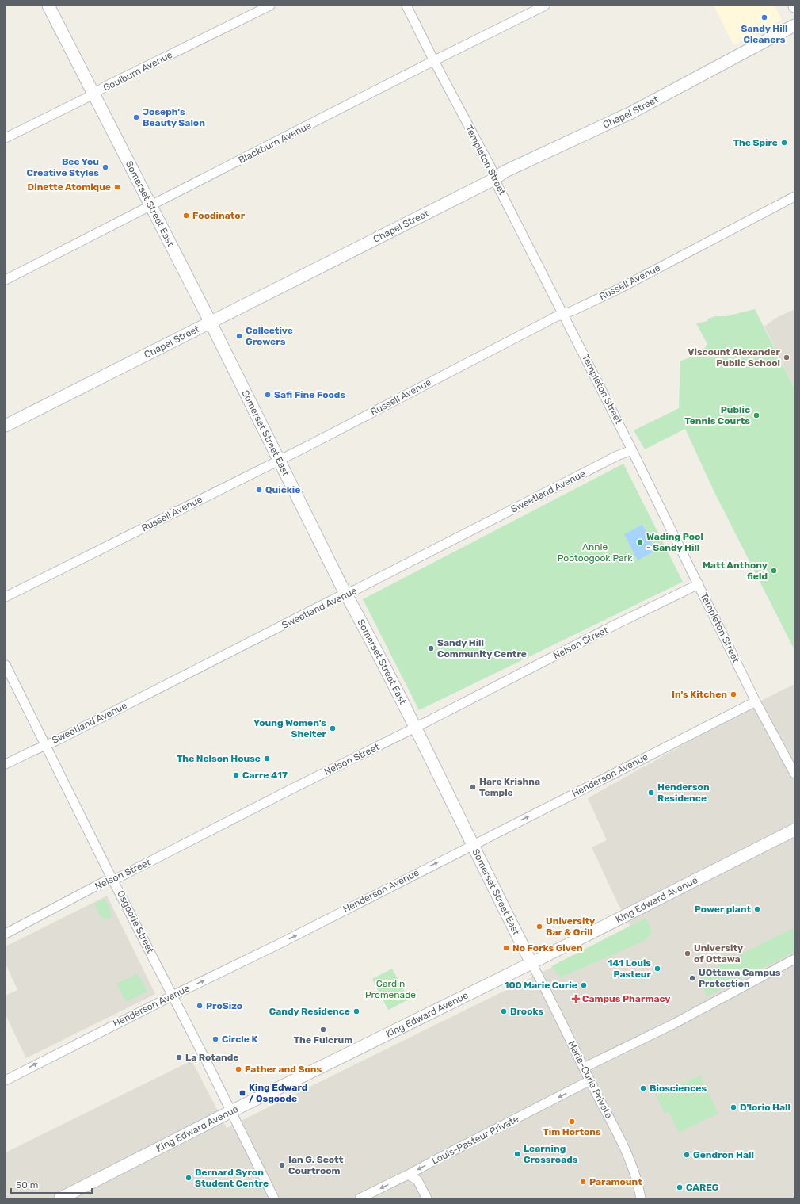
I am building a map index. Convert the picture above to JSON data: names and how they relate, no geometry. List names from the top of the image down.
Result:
{
  "streets": {
    "street": [
      "Goulburn Avenue",
      "Chapel Street",
      "Blackburn Avenue",
      "Templeton Street",
      "Somerset Street East",
      "Russell Avenue",
      "Sweetland Avenue",
      "Nelson Street",
      "Henderson Avenue",
      "King Edward Avenue",
      "Osgoode Street",
      "Marie-Curie Private",
      "Louis-Pasteur Private"
    ]
  },
  "crossings": [
    ["Goulburn Avenue", "Somerset Street East"],
    ["Chapel Street", "Templeton Street"],
    ["Chapel Street", "Somerset Street East"],
    ["Blackburn Avenue", "Templeton Street"],
    ["Blackburn Avenue", "Somerset Street East"],
    ["Templeton Street", "Russell Avenue"],
    ["Templeton Street", "Sweetland Avenue"],
    ["Templeton Street", "Nelson Street"],
    ["Templeton Street", "Henderson Avenue"],
    ["Somerset Street East", "Russell Avenue"],
    ["Somerset Street East", "Sweetland Avenue"],
    ["Somerset Street East", "Nelson Street"],
    ["Somerset Street East", "Henderson Avenue"],
    ["Somerset Street East", "King Edward Avenue"],
    ["Somerset Street East", "Marie-Curie Private"],
    ["Sweetland Avenue", "Osgoode Street"],
    ["Nelson Street", "Osgoode Street"],
    ["Henderson Avenue", "Osgoode Street"],
    ["King Edward Avenue", "Osgoode Street"],
    ["King Edward Avenue", "Marie-Curie Private"],
    ["Marie-Curie Private", "Louis-Pasteur Private"]
  ],
  "one_way": ["Henderson Avenue", "Louis-Pasteur Private"],
  "parks": ["Annie Pootoogook Park", "Gardin Promenade"],
  "places": {
    "other": [
      "Sandy Hill Cleaners",
      "Joseph's Beauty Salon",
      "The Spire",
      "Bee You Creative Styles",
      "Dinette Atomique",
      "Foodinator",
      "Collective Growers",
      "Viscount Alexander Public School",
      "Safi Fine Foods",
      "Public Tennis Courts",
      "Quickie",
      "Wading Pool - Sandy Hill",
      "Matt Anthony field",
      "Sandy Hill Community Centre",
      "In's Kitchen",
      "Young Women's Shelter",
      "The Nelson House",
      "Carre 417",
      "Hare Krishna Temple",
      "Henderson Residence",
      "Power plant",
      "University Bar & Grill",
      "No Forks Given",
      "University of Ottawa",
      "141 Louis Pasteur",
      "UOttawa Campus Protection",
      "100 Marie Curie",
      "ProSizo",
      "Candy Residence",
      "Brooks",
      "The Fulcrum",
      "Circle K",
      "La Rotande",
      "Father and Sons",
      "Biosciences",
      "D'lorio Hall",
      "Tim Hortons",
      "Learning Crossroads",
      "Gendron Hall",
      "Ian G. Scott Courtroom",
      "Bernard Syron Student Centre",
      "Paramount",
      "CAREG"
    ],
    "health": ["Campus Pharmacy"],
    "transit": ["King Edward / Osgoode"]
  },
  "scale_bar": "50 m"
}
